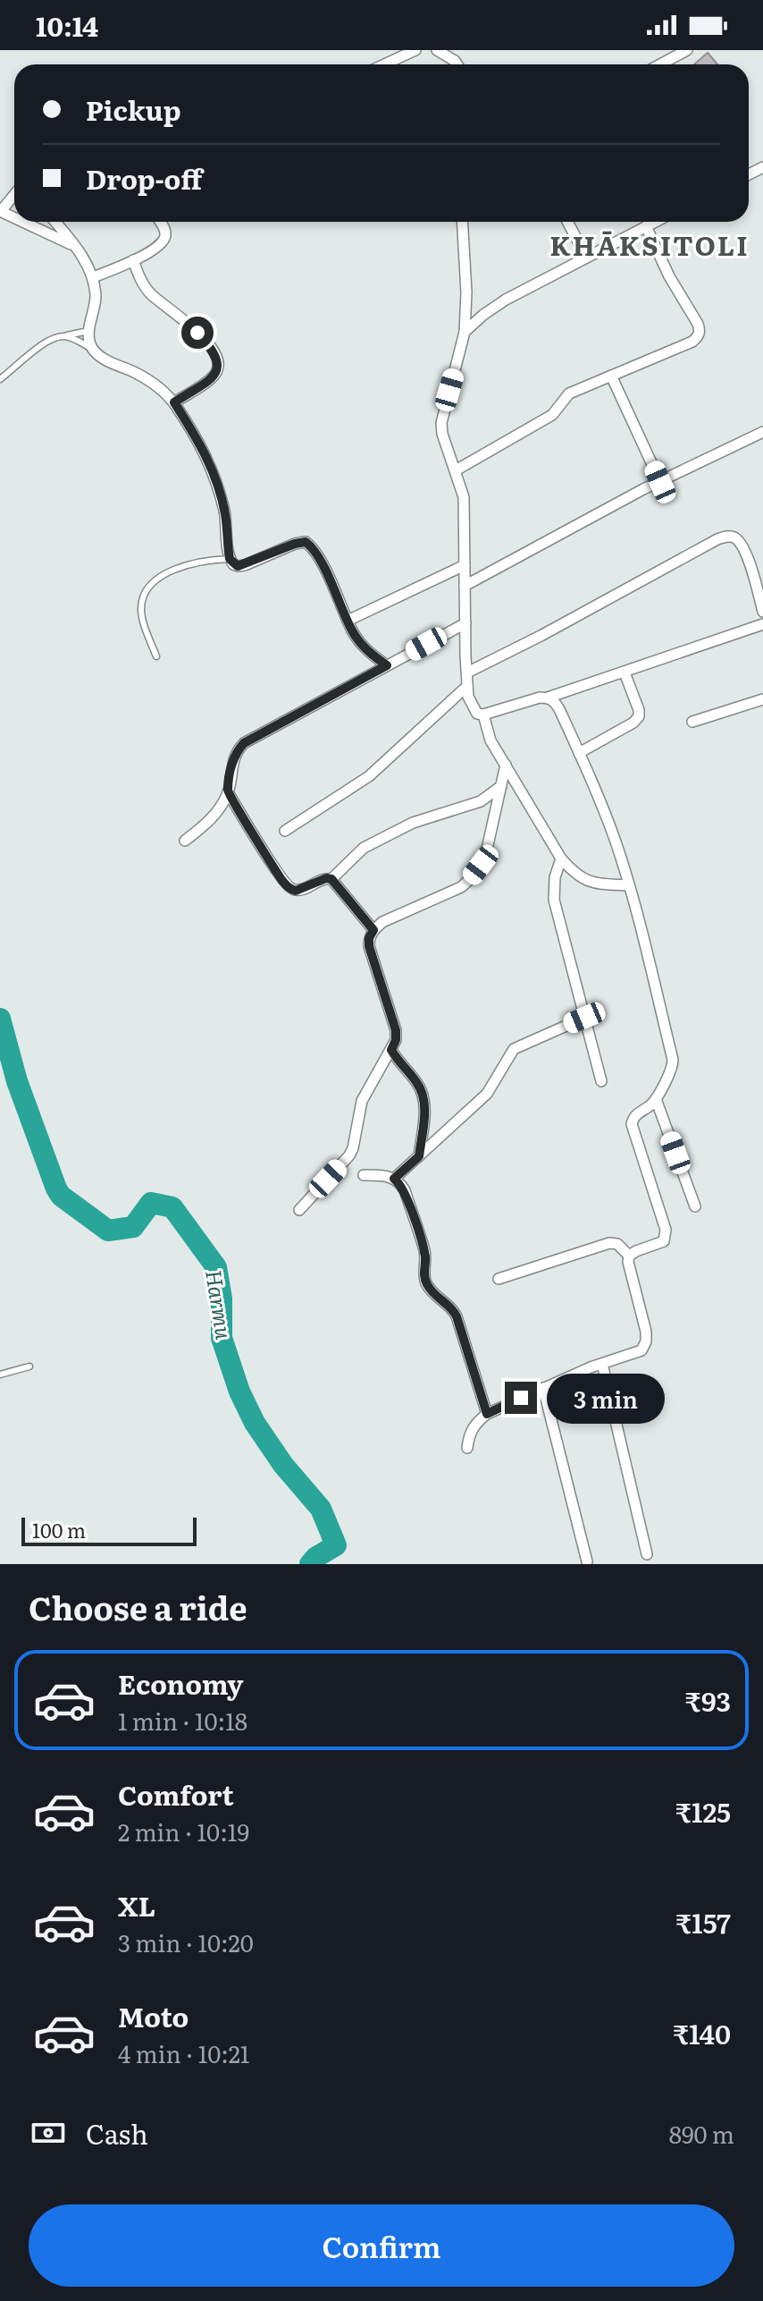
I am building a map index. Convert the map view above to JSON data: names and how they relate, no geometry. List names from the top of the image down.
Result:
{
  "districts": ["KHĀKSITOLI"],
  "water": ["Harmu"],
  "scale_bar": "100 m",
  "page": {
    "status": "10:14",
    "banner": ["Pickup", "Drop-off"],
    "bubble": "3 min",
    "scale": "100 m",
    "heading": "Choose a ride",
    "list": [
      {
        "name": "Economy",
        "note": "1 min · 10:18",
        "value": "₹93"
      },
      {
        "name": "Comfort",
        "note": "2 min · 10:19",
        "value": "₹125"
      },
      {
        "name": "XL",
        "note": "3 min · 10:20",
        "value": "₹157"
      },
      {
        "name": "Moto",
        "note": "4 min · 10:21",
        "value": "₹140"
      }
    ],
    "pay": ["Cash", "890 m"],
    "buttons": "Confirm"
  }
}
